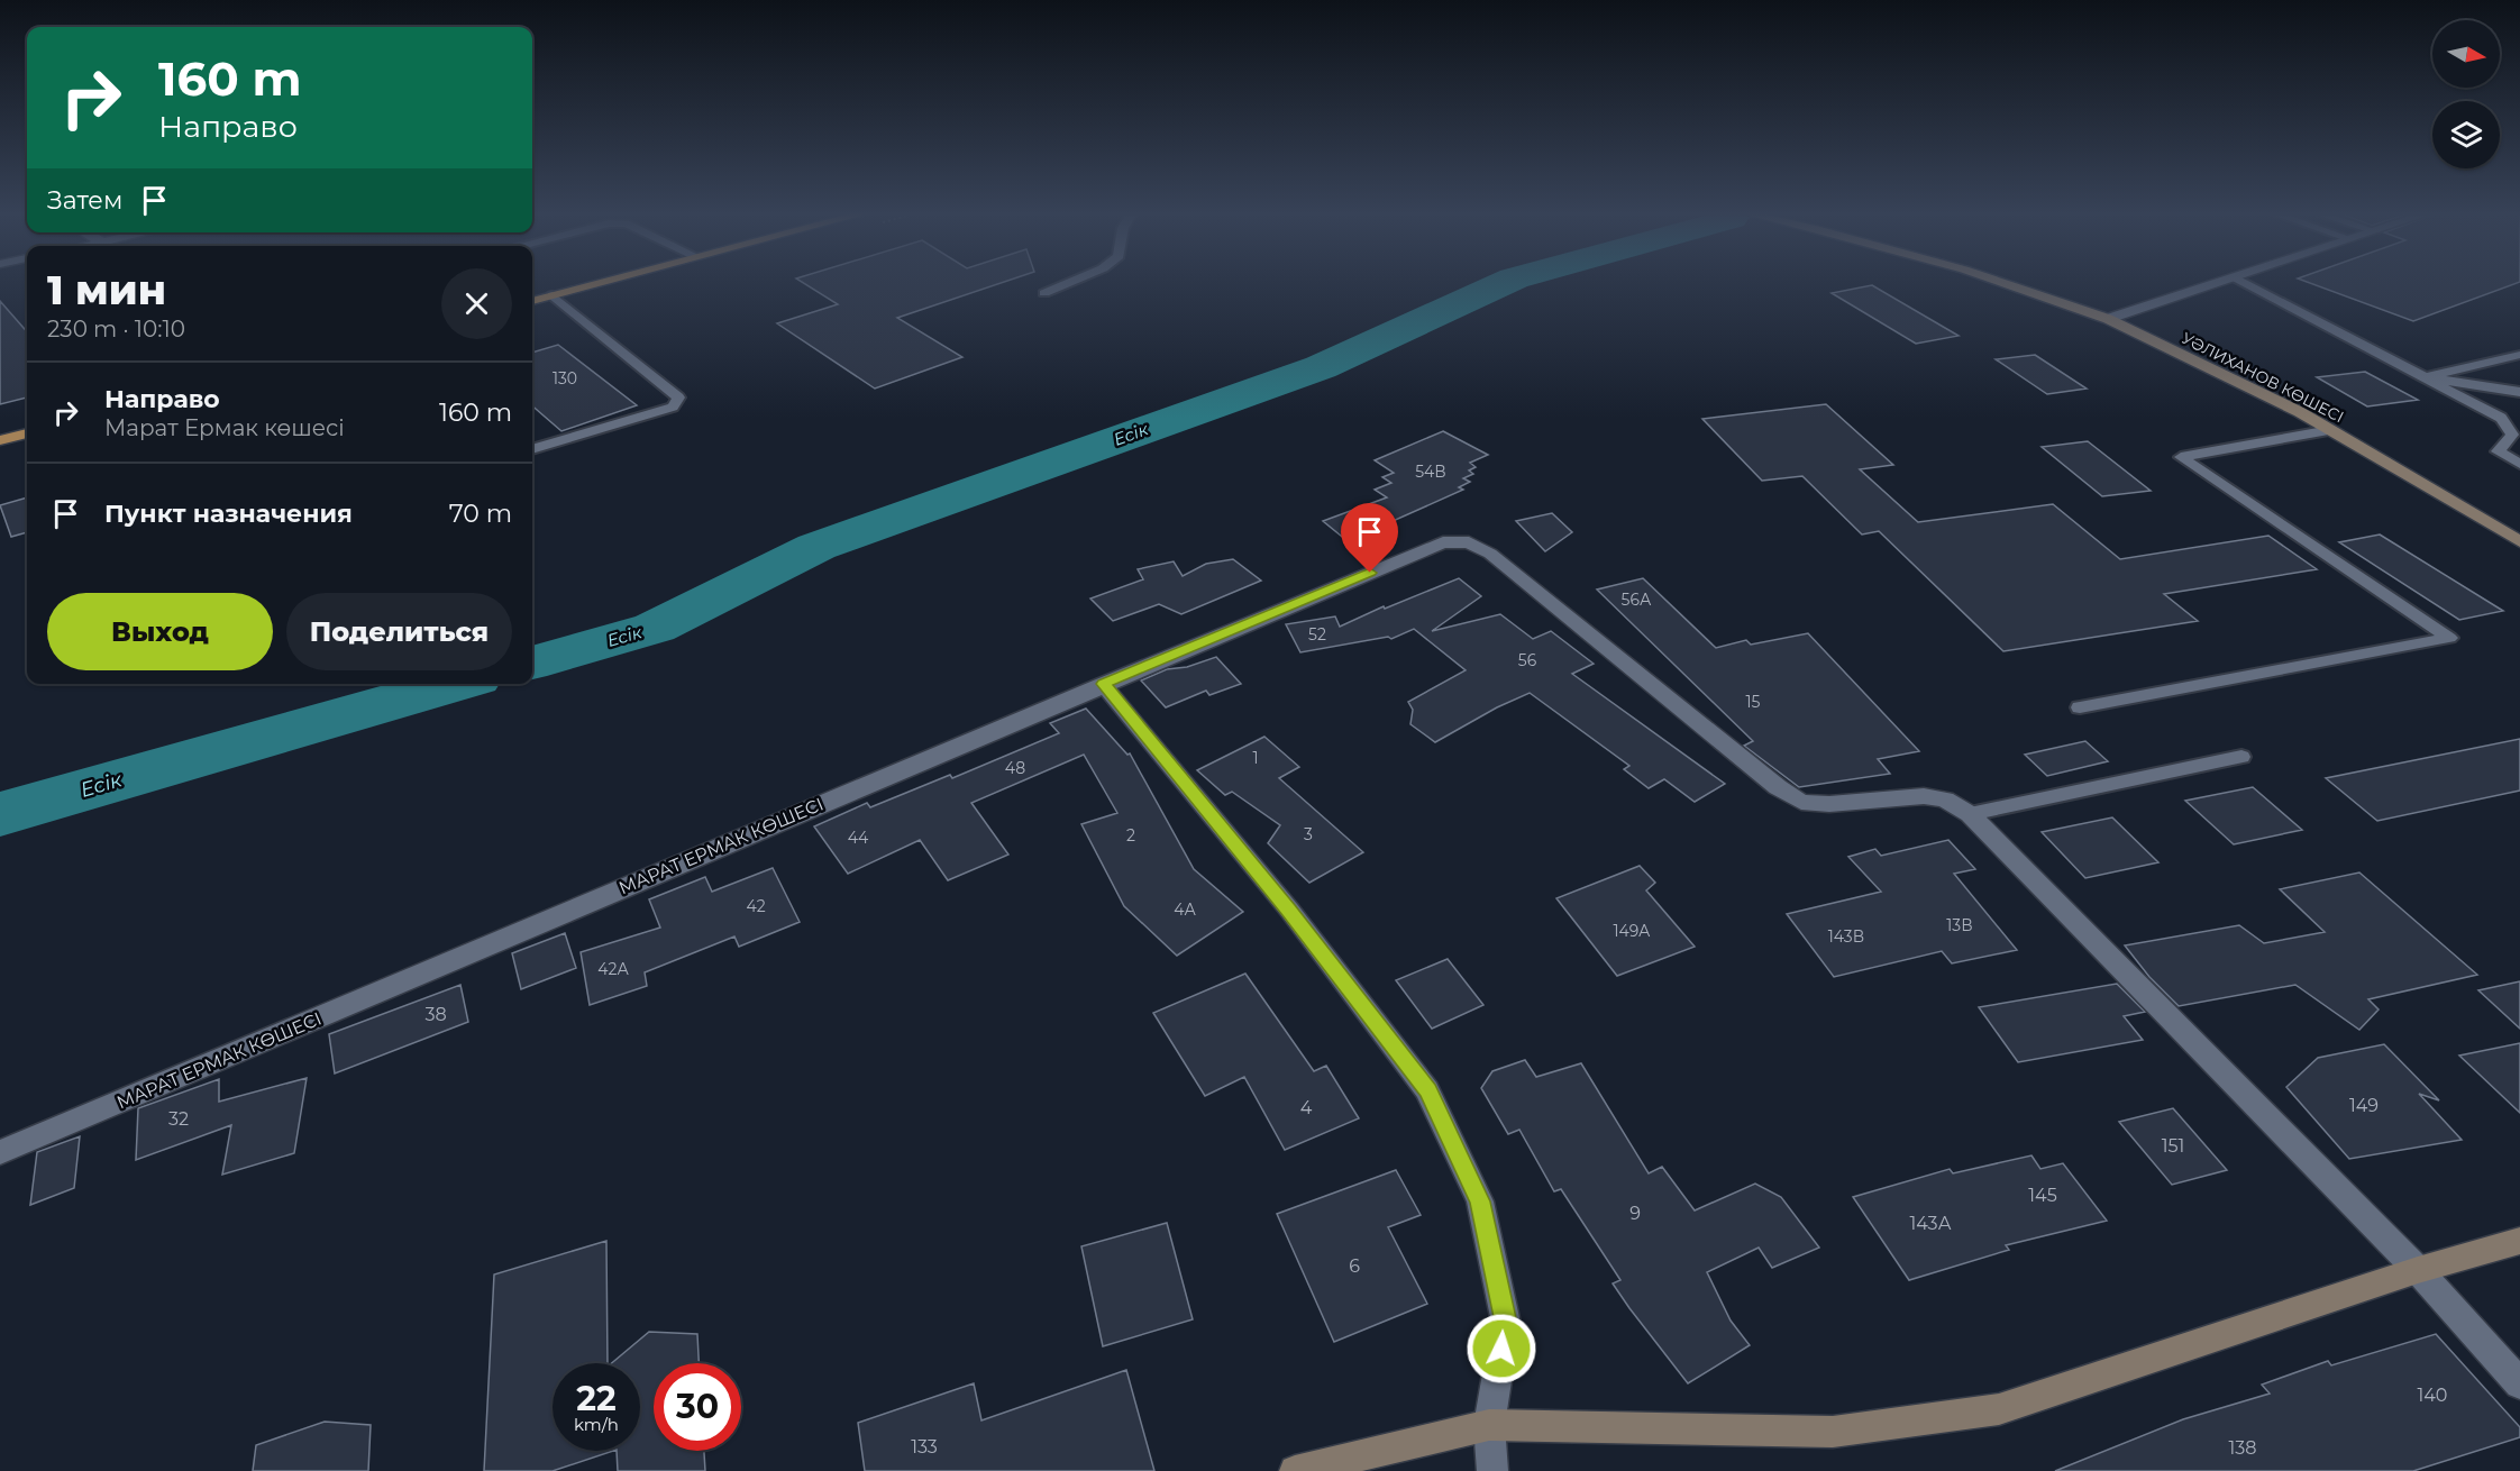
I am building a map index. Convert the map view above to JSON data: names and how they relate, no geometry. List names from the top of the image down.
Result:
{
  "streets": {
    "main road": ["УӘЛИХАНОВ КӨШЕСІ"],
    "street": ["МАРАТ ЕРМАК КӨШЕСІ"]
  },
  "water": ["Есік"],
  "house_numbers": [
    "130",
    "54В",
    "56А",
    "52",
    "56",
    "15",
    "1",
    "48",
    "3",
    "2",
    "44",
    "42",
    "4А",
    "13В",
    "149А",
    "143В",
    "42А",
    "38",
    "149",
    "4",
    "32",
    "151",
    "145",
    "9",
    "143А",
    "6",
    "140",
    "133",
    "138"
  ],
  "north": "right",
  "page": {
    "turn": ["160 m", "Направо"],
    "then": "Затем",
    "heading": ["1 мин", "230 m · 10:10"],
    "list": [
      {
        "name": "Направо",
        "note": "Марат Ермак көшесі",
        "value": "160 m"
      },
      {
        "name": "Пункт назначения",
        "value": "70 m"
      }
    ],
    "buttons": ["Выход", "Поделиться"],
    "speed": "22 km/h",
    "limit": "30"
  }
}
